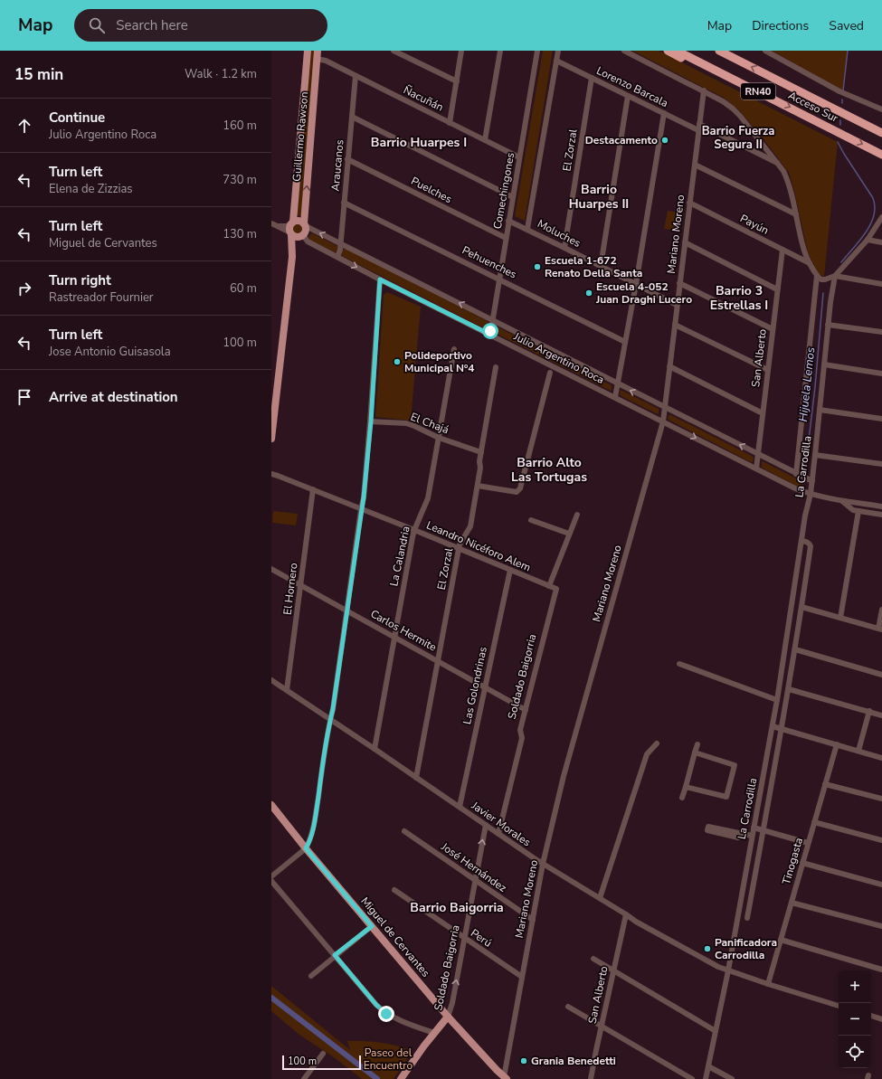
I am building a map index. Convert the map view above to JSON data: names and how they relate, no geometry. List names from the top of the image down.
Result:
{
  "streets": {
    "highway": ["RN40", "Acceso Sur"],
    "main road": ["Guillermo Rawson", "Soldado Baigorria", "Miguel de Cervantes"],
    "street": [
      "Lorenzo Barcala",
      "Ñacuñán",
      "El Zorzal",
      "Araucanos",
      "Puelches",
      "Comechingones",
      "Payún",
      "Moluches",
      "Mariano Moreno",
      "Pehuenches",
      "Julio Argentino Roca",
      "San Alberto",
      "El Chajá",
      "La Carrodilla",
      "Leandro Nicéforo Alem",
      "La Calandria",
      "El Hornero",
      "Carlos Hermite",
      "Las Golondrinas",
      "Javier Morales",
      "Tinogasta",
      "José Hernández",
      "Perú"
    ]
  },
  "crossings": [
    ["Lorenzo Barcala", "El Zorzal"],
    ["Lorenzo Barcala", "Mariano Moreno"],
    ["Ñacuñán", "Guillermo Rawson"],
    ["Ñacuñán", "Araucanos"],
    ["Ñacuñán", "Comechingones"],
    ["Guillermo Rawson", "Julio Argentino Roca"],
    ["El Zorzal", "Moluches"],
    ["El Zorzal", "El Chajá"],
    ["El Zorzal", "Leandro Nicéforo Alem"],
    ["El Zorzal", "Carlos Hermite"],
    ["El Zorzal", "Javier Morales"],
    ["Araucanos", "Puelches"],
    ["Araucanos", "Pehuenches"],
    ["Araucanos", "Julio Argentino Roca"],
    ["Puelches", "Comechingones"],
    ["Comechingones", "Moluches"],
    ["Comechingones", "Pehuenches"],
    ["Comechingones", "Julio Argentino Roca"],
    ["Payún", "Mariano Moreno"],
    ["Payún", "San Alberto"],
    ["Moluches", "Mariano Moreno"],
    ["Mariano Moreno", "Julio Argentino Roca"],
    ["Mariano Moreno", "Javier Morales"],
    ["Mariano Moreno", "José Hernández"],
    ["Mariano Moreno", "Miguel de Cervantes"],
    ["Mariano Moreno", "Perú"],
    ["Julio Argentino Roca", "San Alberto"],
    ["Julio Argentino Roca", "La Carrodilla"],
    ["San Alberto", "Javier Morales"],
    ["El Chajá", "La Calandria"],
    ["La Carrodilla", "Javier Morales"],
    ["Leandro Nicéforo Alem", "La Calandria"],
    ["Leandro Nicéforo Alem", "El Hornero"],
    ["Leandro Nicéforo Alem", "Soldado Baigorria"],
    ["Leandro Nicéforo Alem", "Las Golondrinas"],
    ["La Calandria", "Carlos Hermite"],
    ["La Calandria", "Javier Morales"],
    ["El Hornero", "Carlos Hermite"],
    ["El Hornero", "Javier Morales"],
    ["Carlos Hermite", "Soldado Baigorria"],
    ["Carlos Hermite", "Las Golondrinas"],
    ["Soldado Baigorria", "Javier Morales"],
    ["Soldado Baigorria", "José Hernández"],
    ["Soldado Baigorria", "Miguel de Cervantes"],
    ["Soldado Baigorria", "Perú"],
    ["Las Golondrinas", "Javier Morales"],
    ["Javier Morales", "Tinogasta"]
  ],
  "districts": [
    "Barrio Fuerza Segura II",
    "Barrio Huarpes I",
    "Barrio Huarpes II",
    "Barrio 3 Estrellas I",
    "Barrio Alto Las Tortugas",
    "Barrio Baigorria"
  ],
  "water": ["Hijuela Lemos"],
  "parks": ["Paseo del Encuentro"],
  "places": [
    "Destacamento",
    "Escuela 1-672 Renato Della Santa",
    "Escuela 4-052 Juan Draghi Lucero",
    "Polideportivo Municipal Nº4",
    "Panificadora Carrodilla",
    "Grania Benedetti"
  ],
  "scale_bar": "100 m",
  "page": {
    "header": "Map",
    "search": "Search here",
    "nav": ["Map", "Directions", "Saved"],
    "heading": ["15 min", "Walk · 1.2 km"],
    "list": [
      ["Continue", "Julio Argentino Roca", "160 m"],
      ["Turn left", "Elena de Zizzias", "730 m"],
      ["Turn left", "Miguel de Cervantes", "130 m"],
      ["Turn right", "Rastreador Fournier", "60 m"],
      ["Turn left", "Jose Antonio Guisasola", "100 m"],
      "Arrive at destination"
    ],
    "map_buttons": ["+", "−"],
    "scale": "100 m"
  }
}
